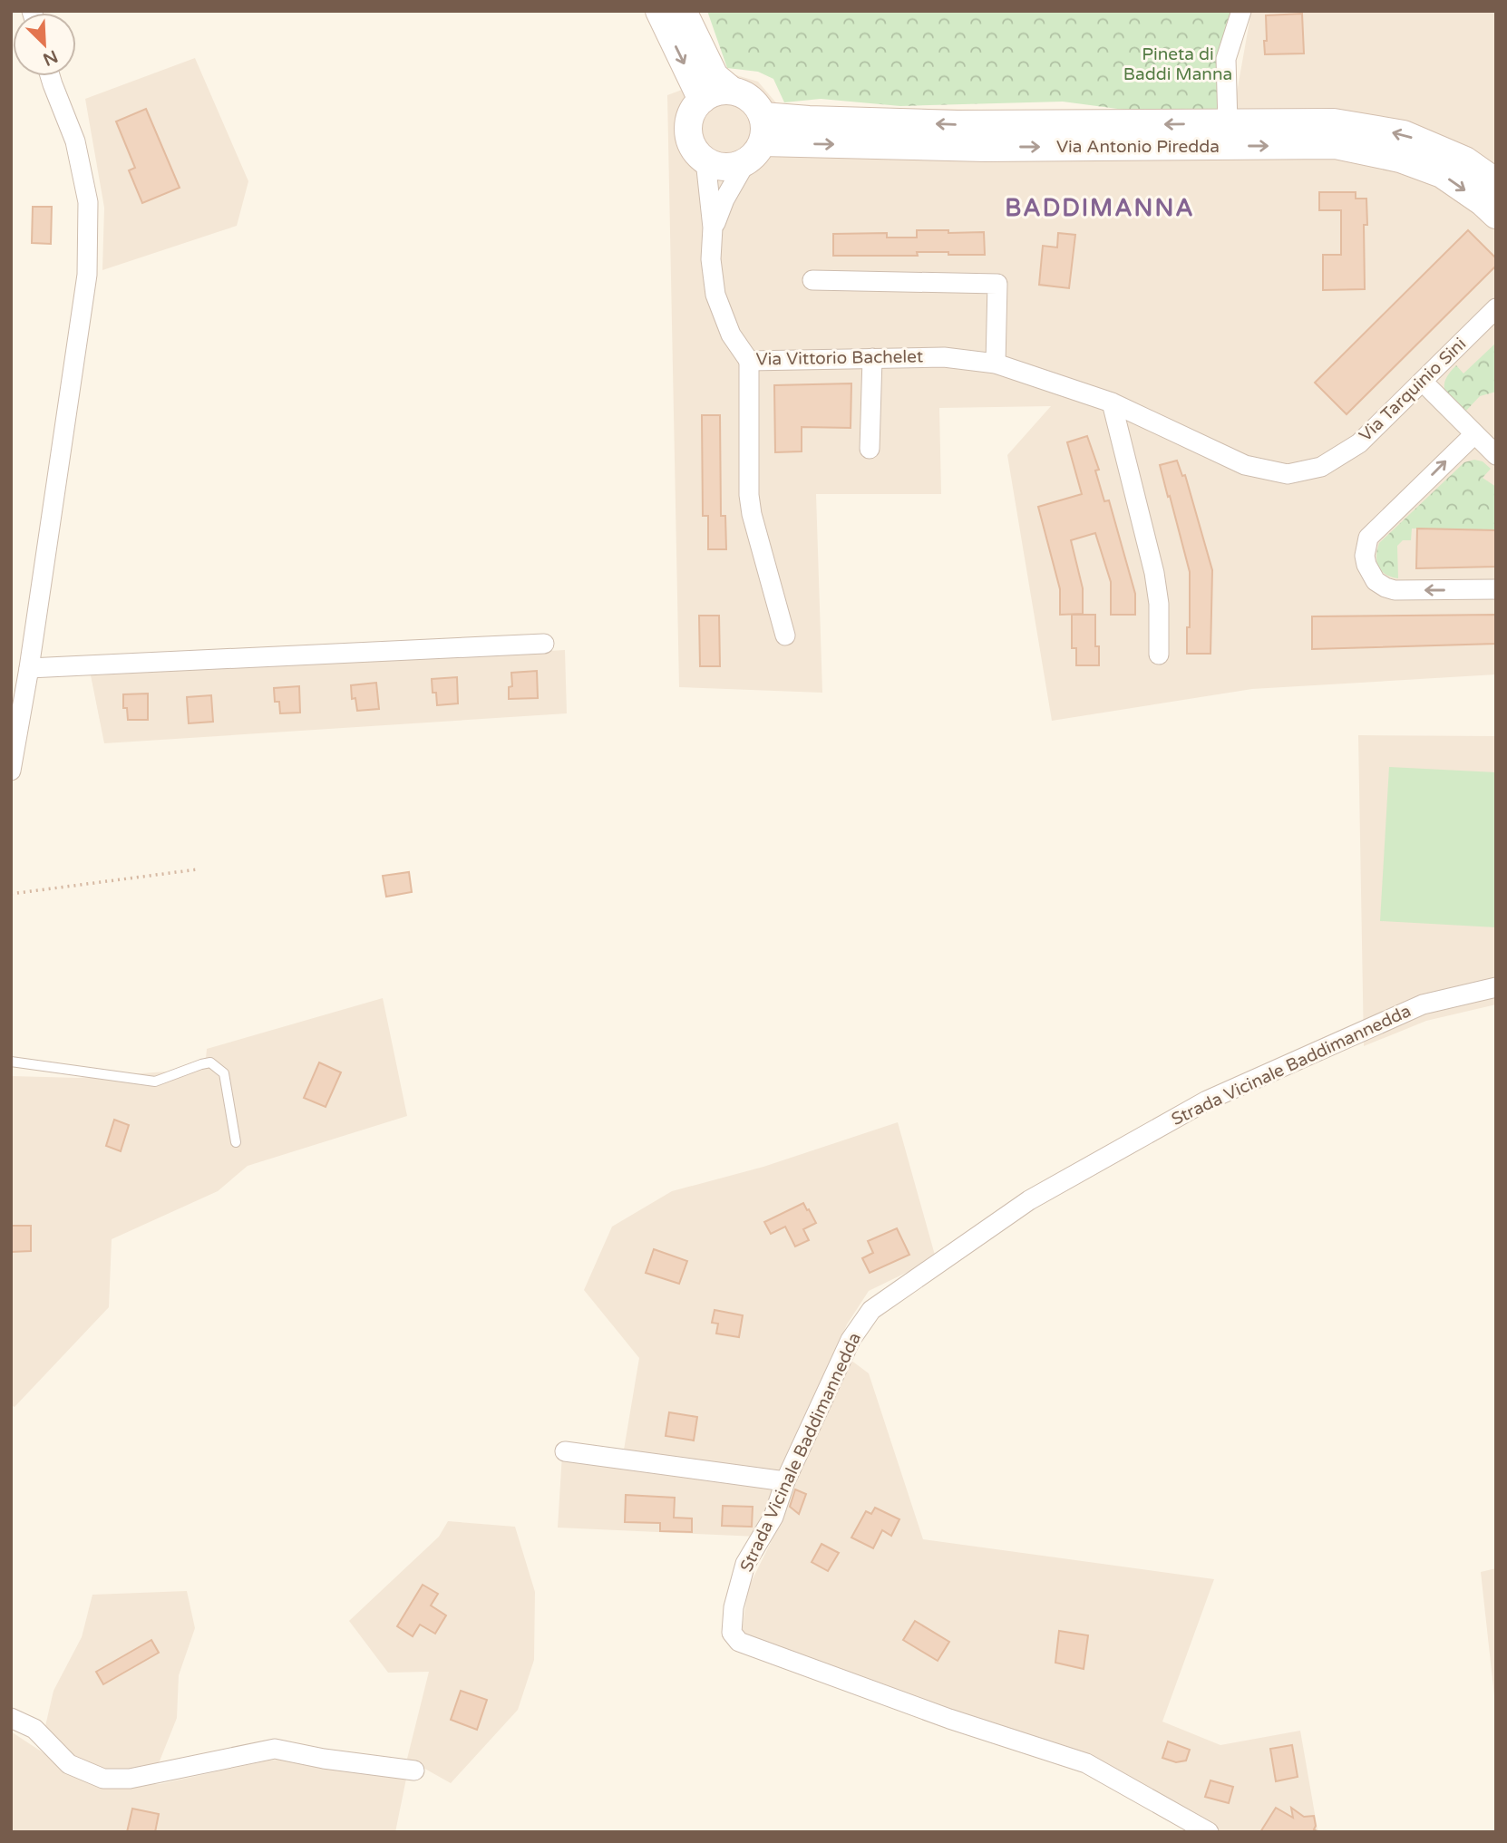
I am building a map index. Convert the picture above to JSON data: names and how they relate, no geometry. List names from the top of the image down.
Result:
{
  "streets": {
    "street": [
      "Via Antonio Piredda",
      "Via Vittorio Bachelet",
      "Via Tarquinio Sini",
      "Strada Vicinale Baddimannedda"
    ]
  },
  "crossings": [
    ["Via Antonio Piredda", "Via Vittorio Bachelet"],
    ["Via Vittorio Bachelet", "Via Tarquinio Sini"]
  ],
  "districts": ["BADDIMANNA"],
  "parks": ["Pineta di Baddi Manna"],
  "north": "bottom right"
}
